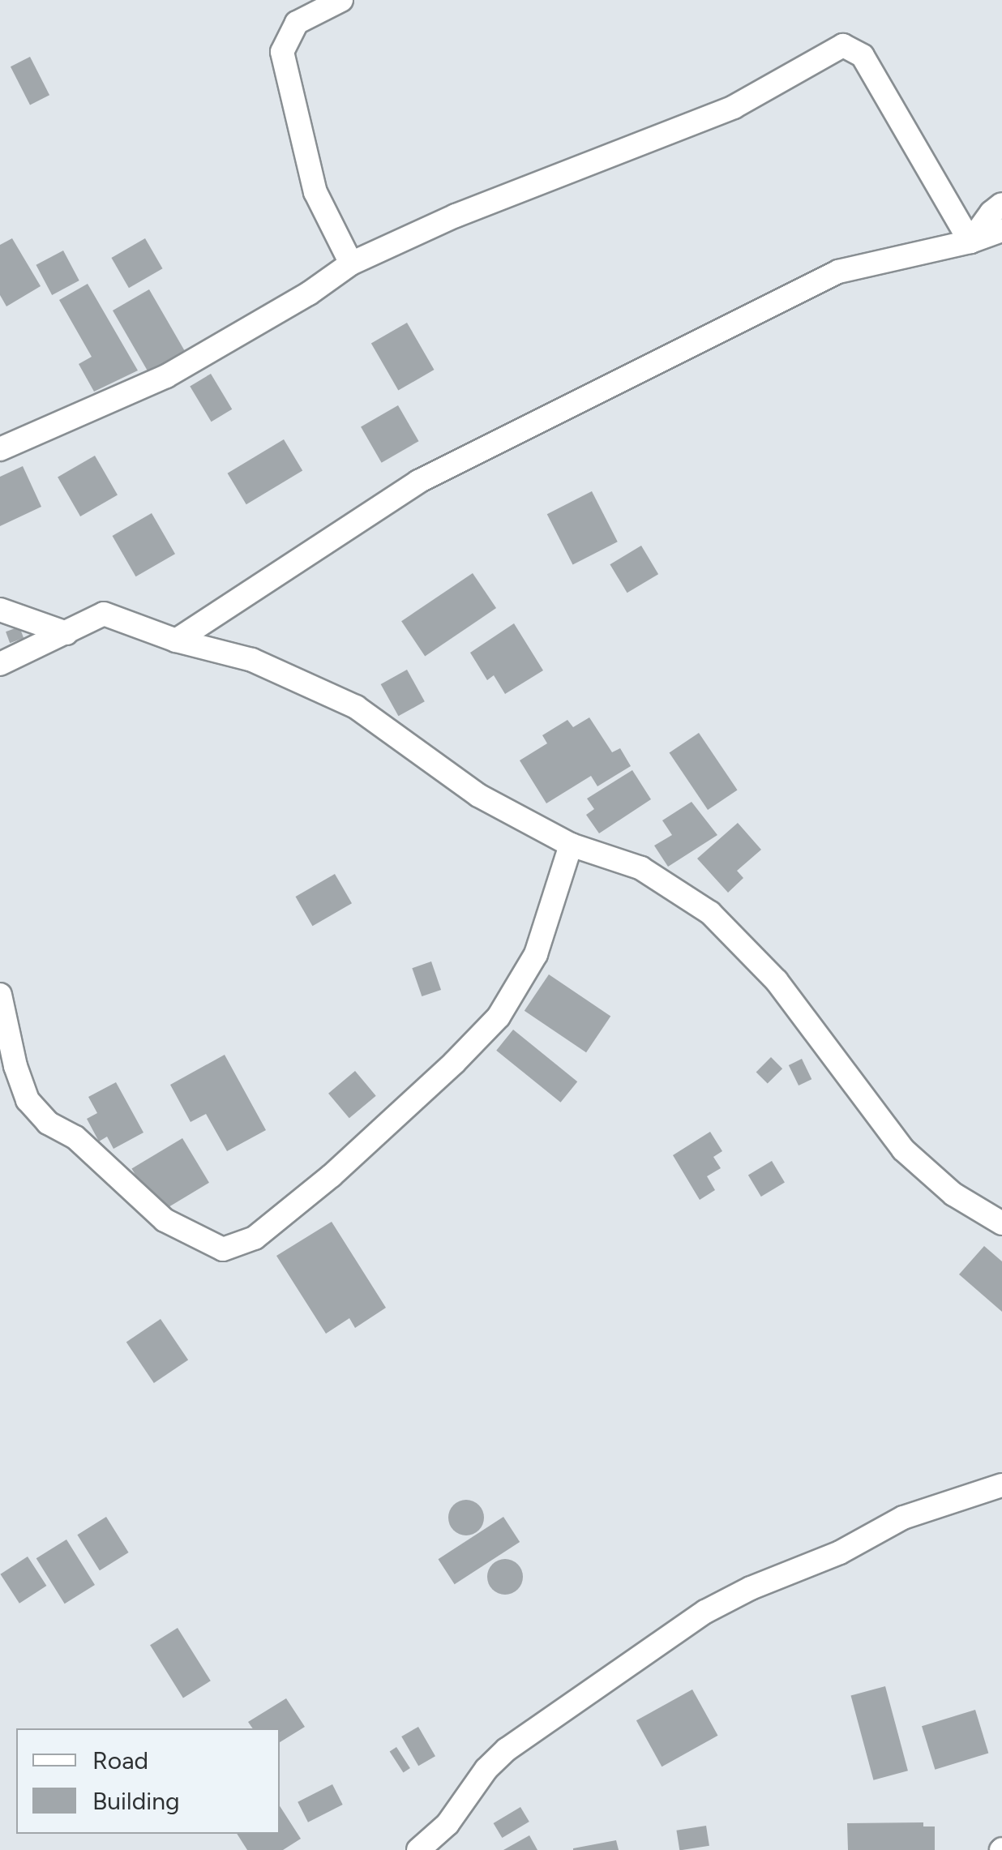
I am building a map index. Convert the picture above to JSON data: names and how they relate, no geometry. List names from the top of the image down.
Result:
{
  "legend": ["Road", "Building"]
}
